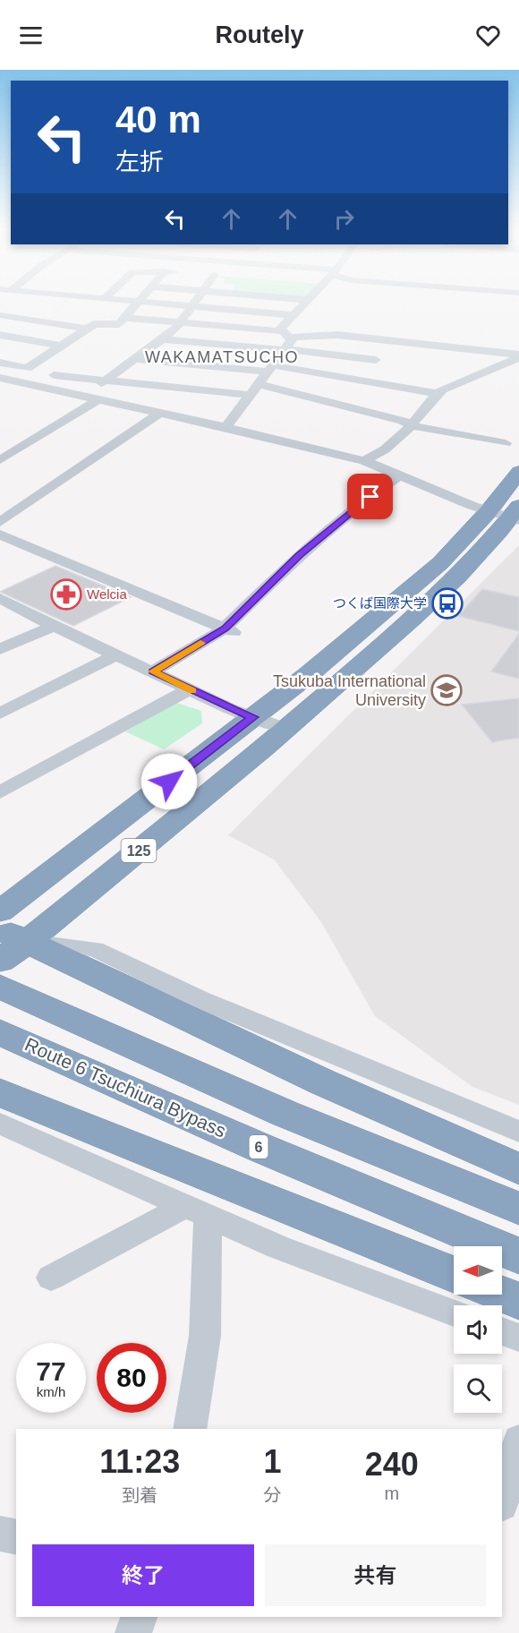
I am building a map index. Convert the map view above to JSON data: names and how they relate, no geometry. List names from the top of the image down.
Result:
{
  "streets": {
    "highway": ["125", "Route 6 Tsuchiura Bypass", "6"]
  },
  "districts": ["WAKAMATSUCHO"],
  "places": {
    "pharmacy": ["Welcia"],
    "bus stop": ["つくば国際大学"],
    "school or university": ["Tsukuba International University"]
  },
  "north": "left",
  "page": {
    "header": "Routely",
    "turn": ["40 m", "左折"],
    "speed": "77 km/h",
    "limit": "80",
    "eta": [
      "11:23",
      "到着",
      "1",
      "分",
      "240",
      "m"
    ],
    "buttons": ["終了", "共有"]
  }
}
